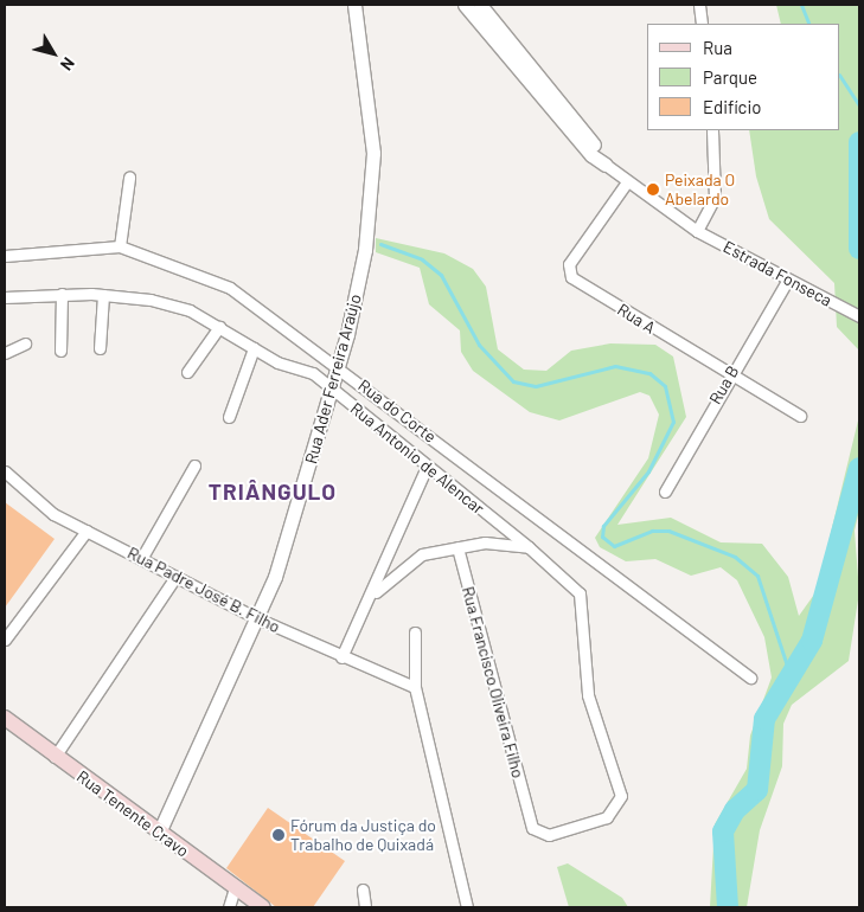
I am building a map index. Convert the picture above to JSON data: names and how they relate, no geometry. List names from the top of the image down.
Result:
{
  "streets": {
    "main road": ["Rua Tenente Cravo"],
    "street": [
      "Estrada Fonseca",
      "Rua A",
      "Rua Ader Ferreira Araújo",
      "Rua B",
      "Rua do Corte",
      "Rua Antonio de Alencar",
      "Rua Padre José B. Filho",
      "Rua Francisco Oliveira Filho"
    ]
  },
  "crossings": [
    ["Estrada Fonseca", "Rua A"],
    ["Estrada Fonseca", "Rua B"],
    ["Rua A", "Rua B"],
    ["Rua Ader Ferreira Araújo", "Rua do Corte"],
    ["Rua Ader Ferreira Araújo", "Rua Antonio de Alencar"],
    ["Rua Ader Ferreira Araújo", "Rua Padre José B. Filho"],
    ["Rua Ader Ferreira Araújo", "Rua Tenente Cravo"],
    ["Rua Antonio de Alencar", "Rua Francisco Oliveira Filho"]
  ],
  "districts": ["TRIÂNGULO"],
  "places": ["Peixada O Abelardo", "Fórum da Justiça do Trabalho de Quixadá"],
  "legend": ["Rua", "Parque", "Edifício"],
  "north": "bottom right"
}
